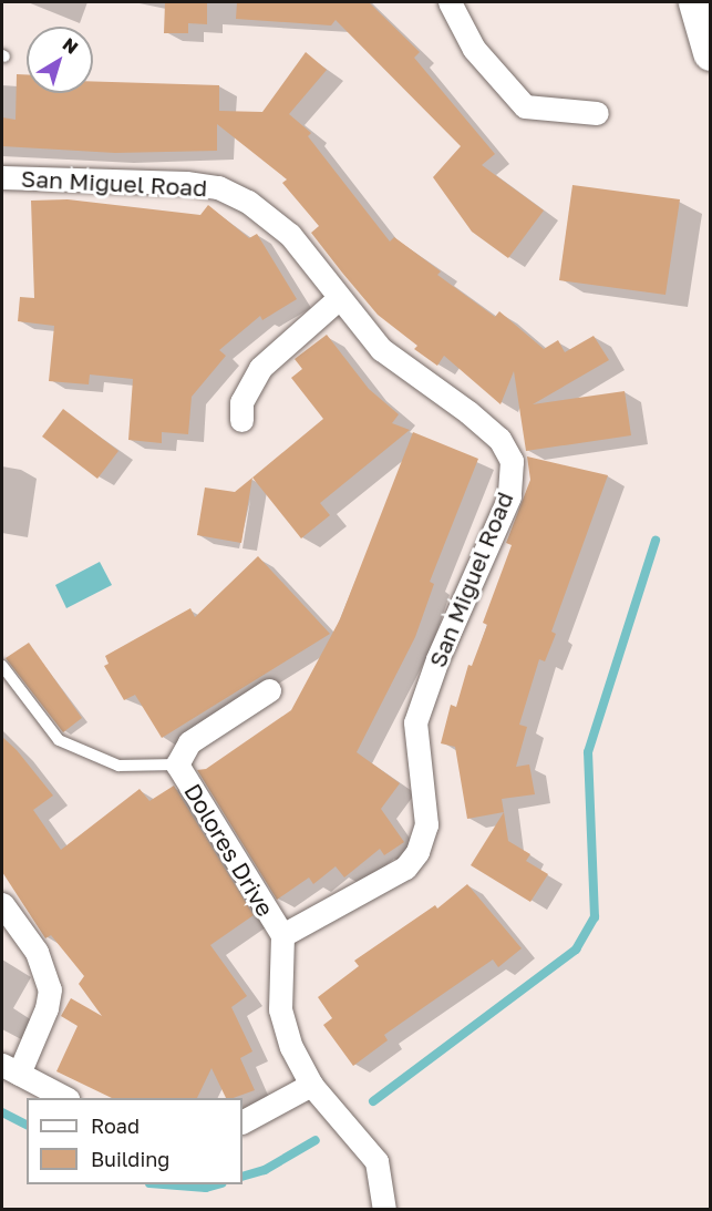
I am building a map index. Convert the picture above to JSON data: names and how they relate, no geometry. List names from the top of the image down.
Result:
{
  "streets": {
    "street": ["San Miguel Road", "Dolores Drive"]
  },
  "crossings": [
    ["San Miguel Road", "Dolores Drive"]
  ],
  "legend": ["Road", "Building"],
  "north": "top right"
}
